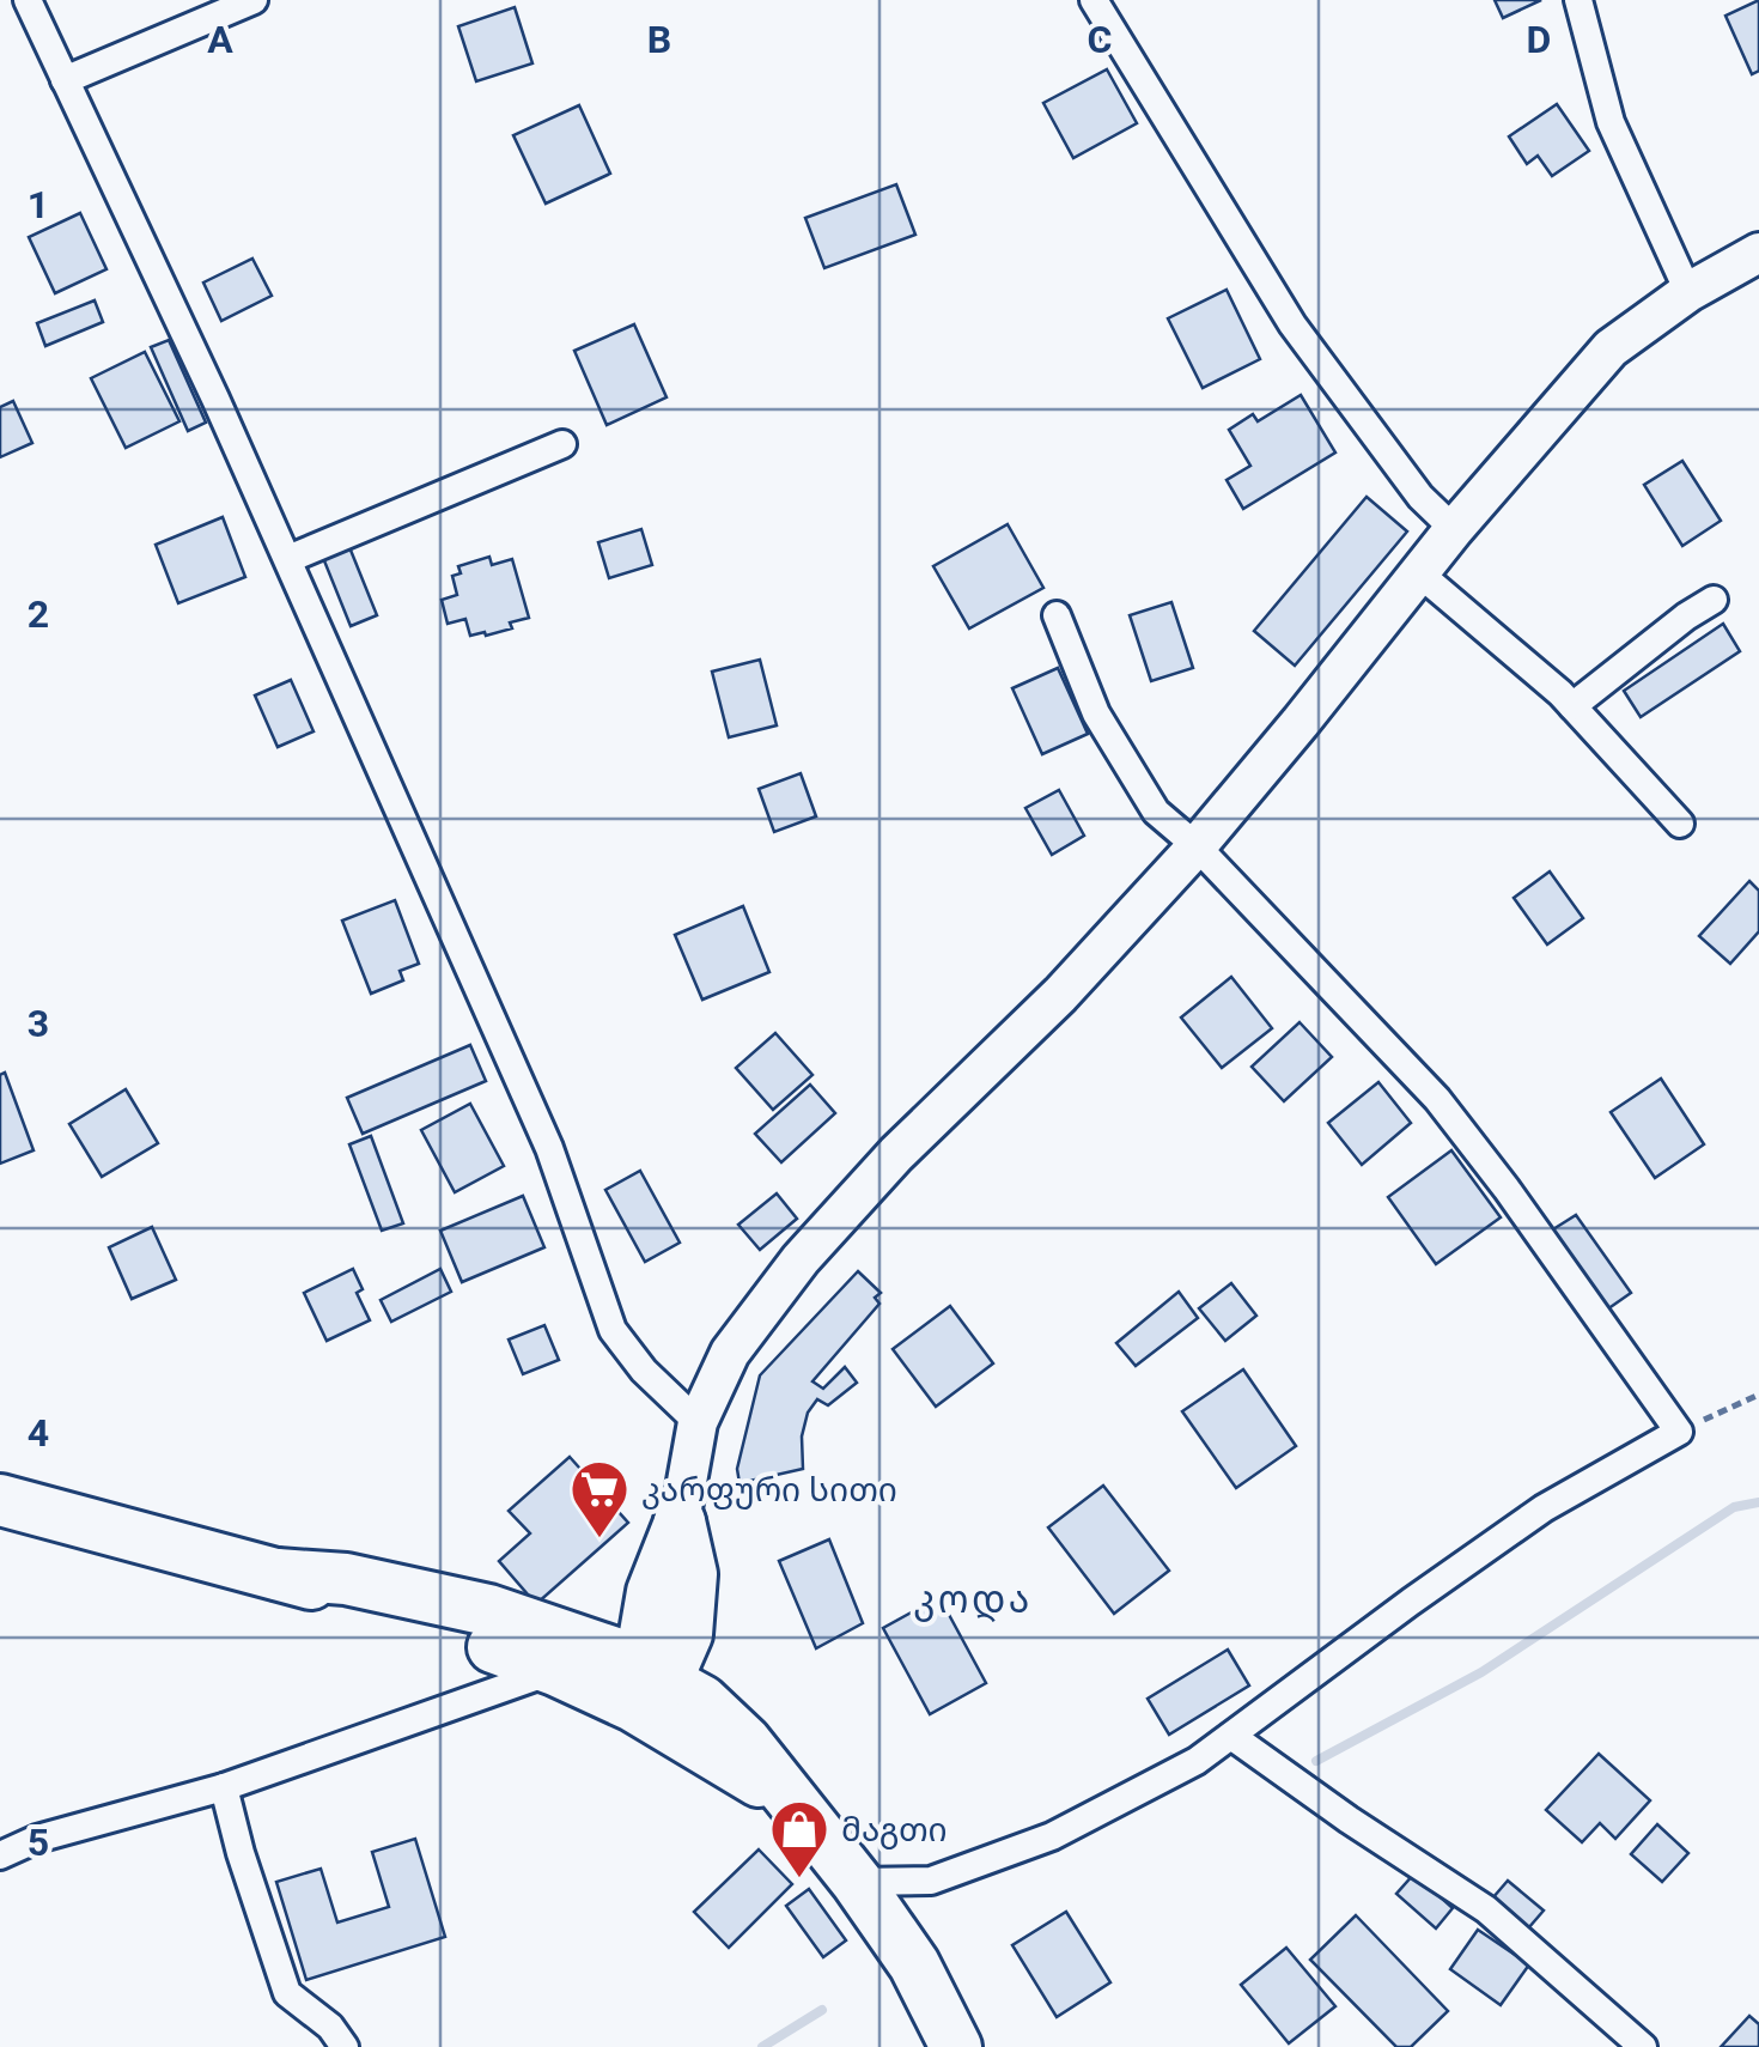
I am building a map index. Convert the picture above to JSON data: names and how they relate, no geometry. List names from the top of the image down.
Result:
{
  "districts": ["კოდა"],
  "places": {
    "supermarket": ["კარფური სითი"],
    "shop": ["მაგთი"]
  },
  "grid": {
    "columns": [
      "A",
      "B",
      "C",
      "D"
    ],
    "rows": [
      "1",
      "2",
      "3",
      "4",
      "5"
    ]
  }
}
